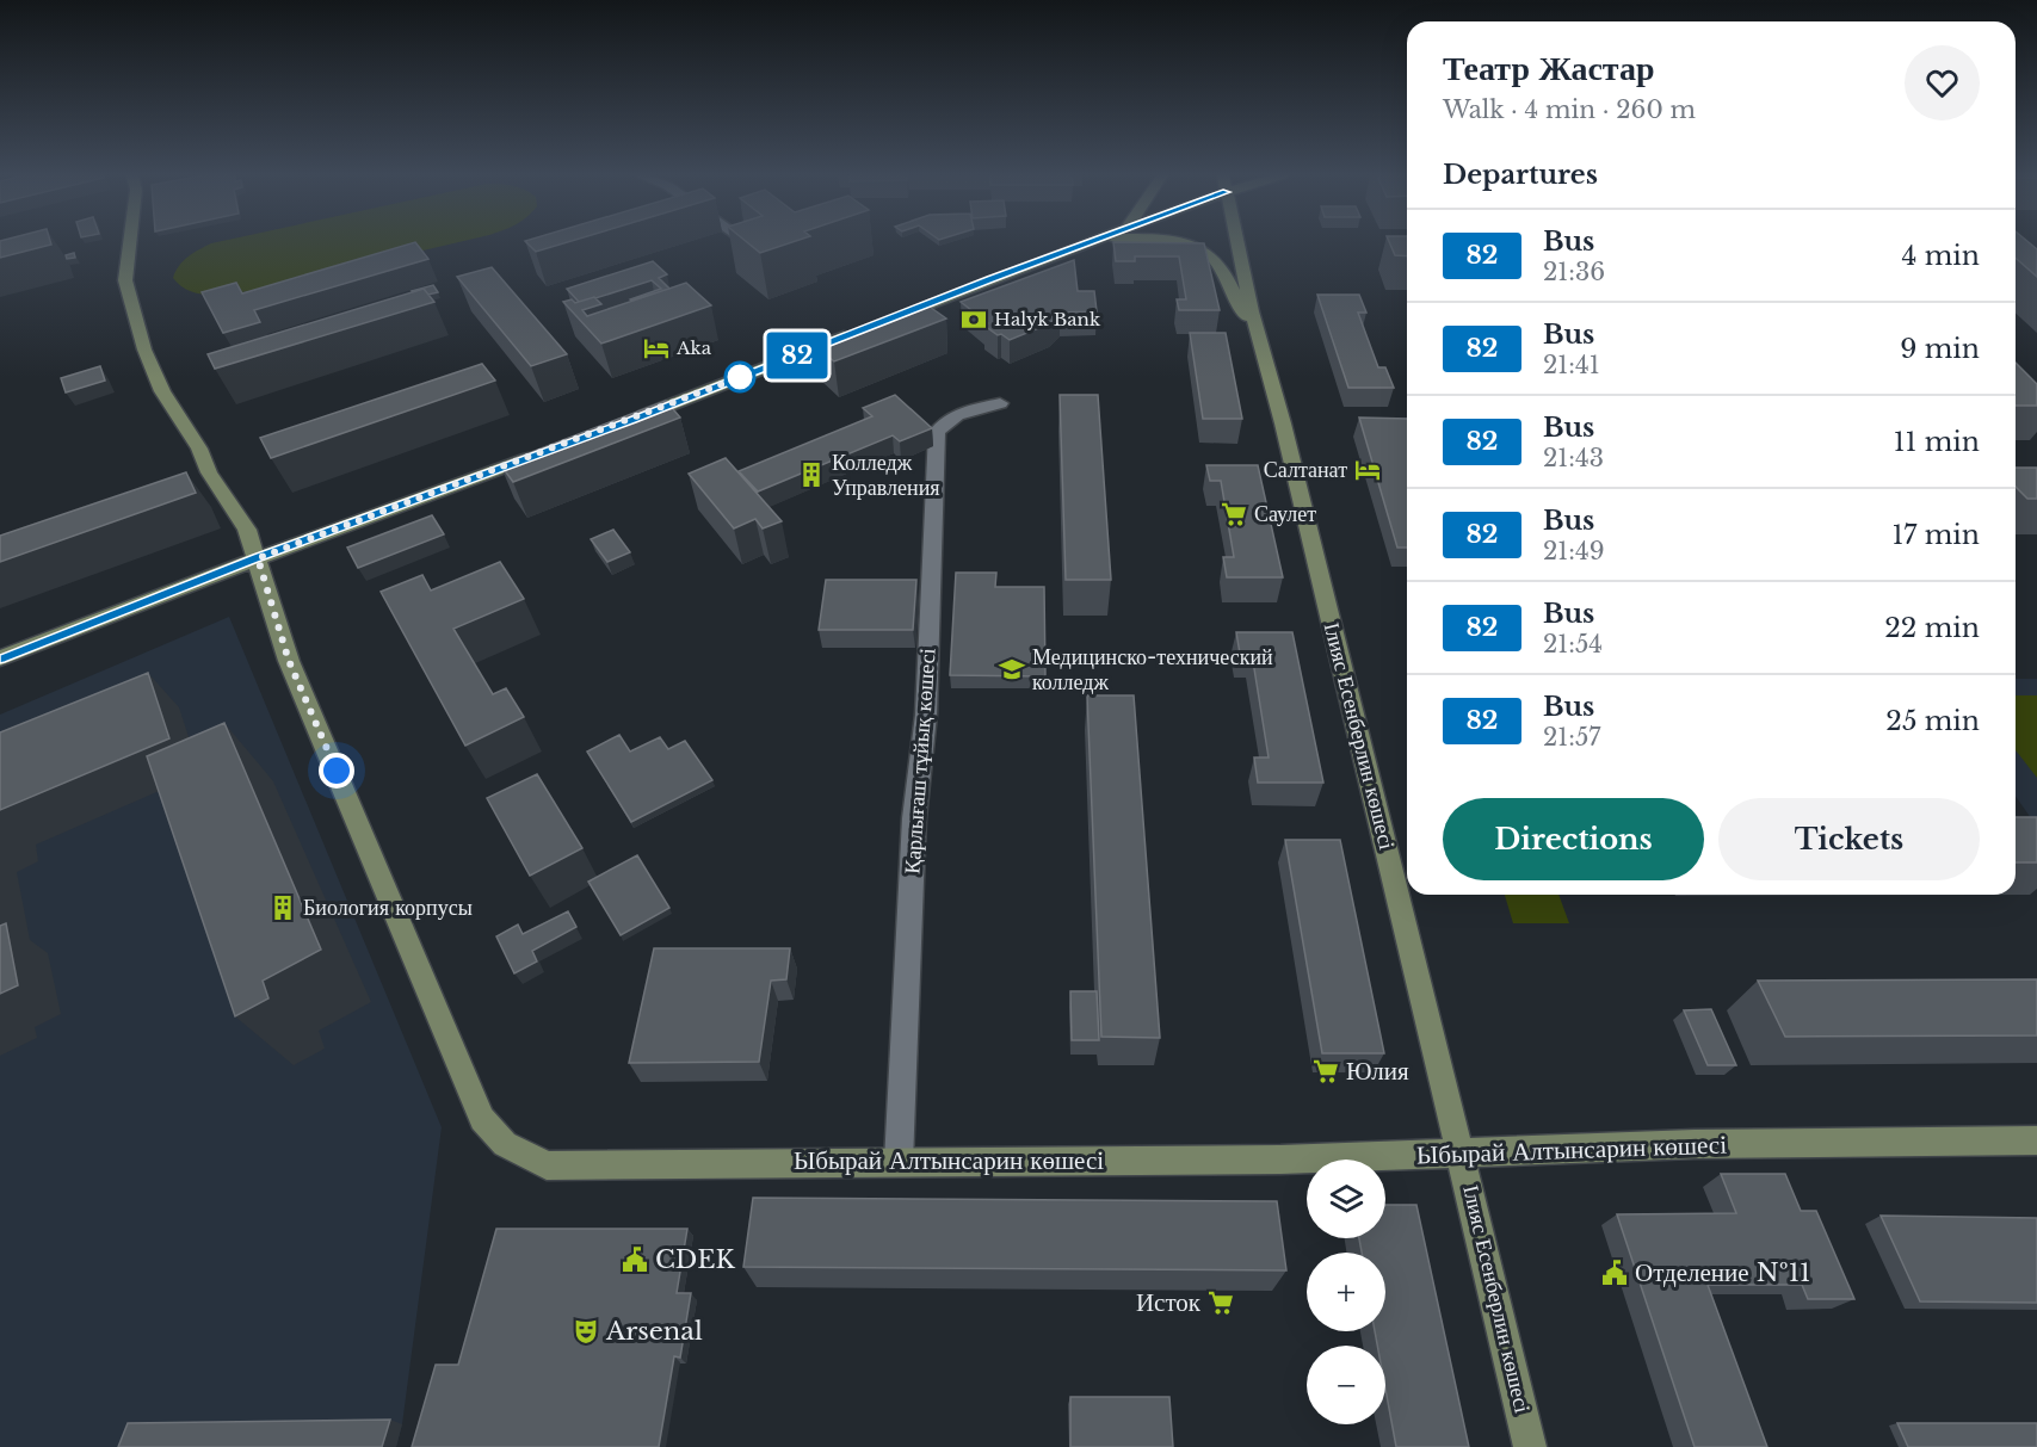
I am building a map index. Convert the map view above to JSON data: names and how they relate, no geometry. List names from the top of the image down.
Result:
{
  "streets": {
    "main road": ["Ілияс Есенберлин көшесі", "Ыбырай Алтынсарин көшесі"],
    "street": ["Қарлығаш тұйық көшесі"]
  },
  "crossings": [
    ["Ілияс Есенберлин көшесі", "Ыбырай Алтынсарин көшесі"],
    ["Қарлығаш тұйық көшесі", "Ыбырай Алтынсарин көшесі"]
  ],
  "places": {
    "bank": ["Halyk Bank"],
    "hotel": ["Aka", "Салтанат"],
    "building": ["Колледж Управления", "Биология корпусы"],
    "supermarket": ["Саулет", "Юлия", "Исток"],
    "school or university": ["Медицинско-технический колледж"],
    "public building": ["CDEK", "Отделение №11"],
    "theatre": ["Arsenal"]
  },
  "lines": ["bus line 82"],
  "page": {
    "on_map": "82",
    "heading": [
      ["Театр Жастар", "Walk · 4 min · 260 m"],
      "Departures"
    ],
    "list": [
      {
        "mark": "82",
        "name": "Bus",
        "note": "21:36",
        "value": "4 min"
      },
      {
        "mark": "82",
        "name": "Bus",
        "note": "21:41",
        "value": "9 min"
      },
      {
        "mark": "82",
        "name": "Bus",
        "note": "21:43",
        "value": "11 min"
      },
      {
        "mark": "82",
        "name": "Bus",
        "note": "21:49",
        "value": "17 min"
      },
      {
        "mark": "82",
        "name": "Bus",
        "note": "21:54",
        "value": "22 min"
      },
      {
        "mark": "82",
        "name": "Bus",
        "note": "21:57",
        "value": "25 min"
      }
    ],
    "buttons": ["Directions", "Tickets"],
    "map_buttons": ["+", "−"]
  }
}
